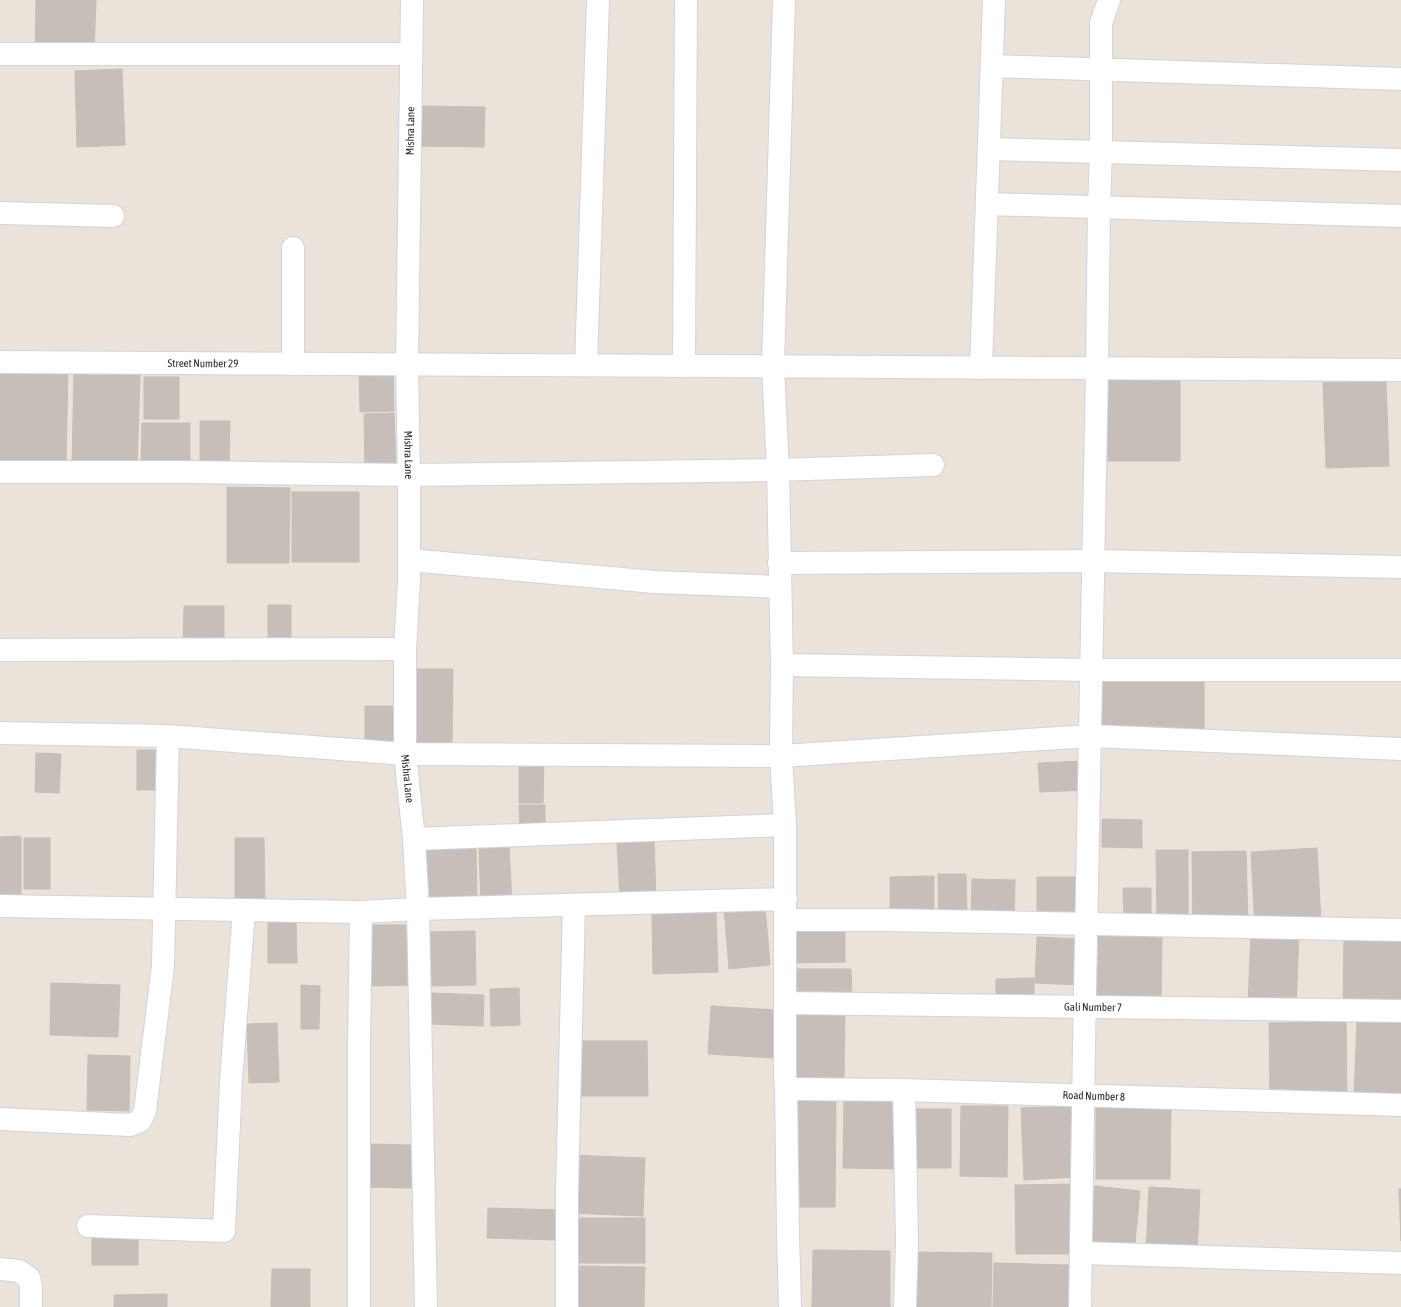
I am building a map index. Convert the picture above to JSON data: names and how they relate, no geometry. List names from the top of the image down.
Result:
{
  "streets": {
    "street": [
      "Mishra Lane",
      "Street Number 29",
      "Gali Number 7",
      "Road Number 8"
    ]
  },
  "crossings": [
    ["Mishra Lane", "Street Number 29"]
  ]
}
